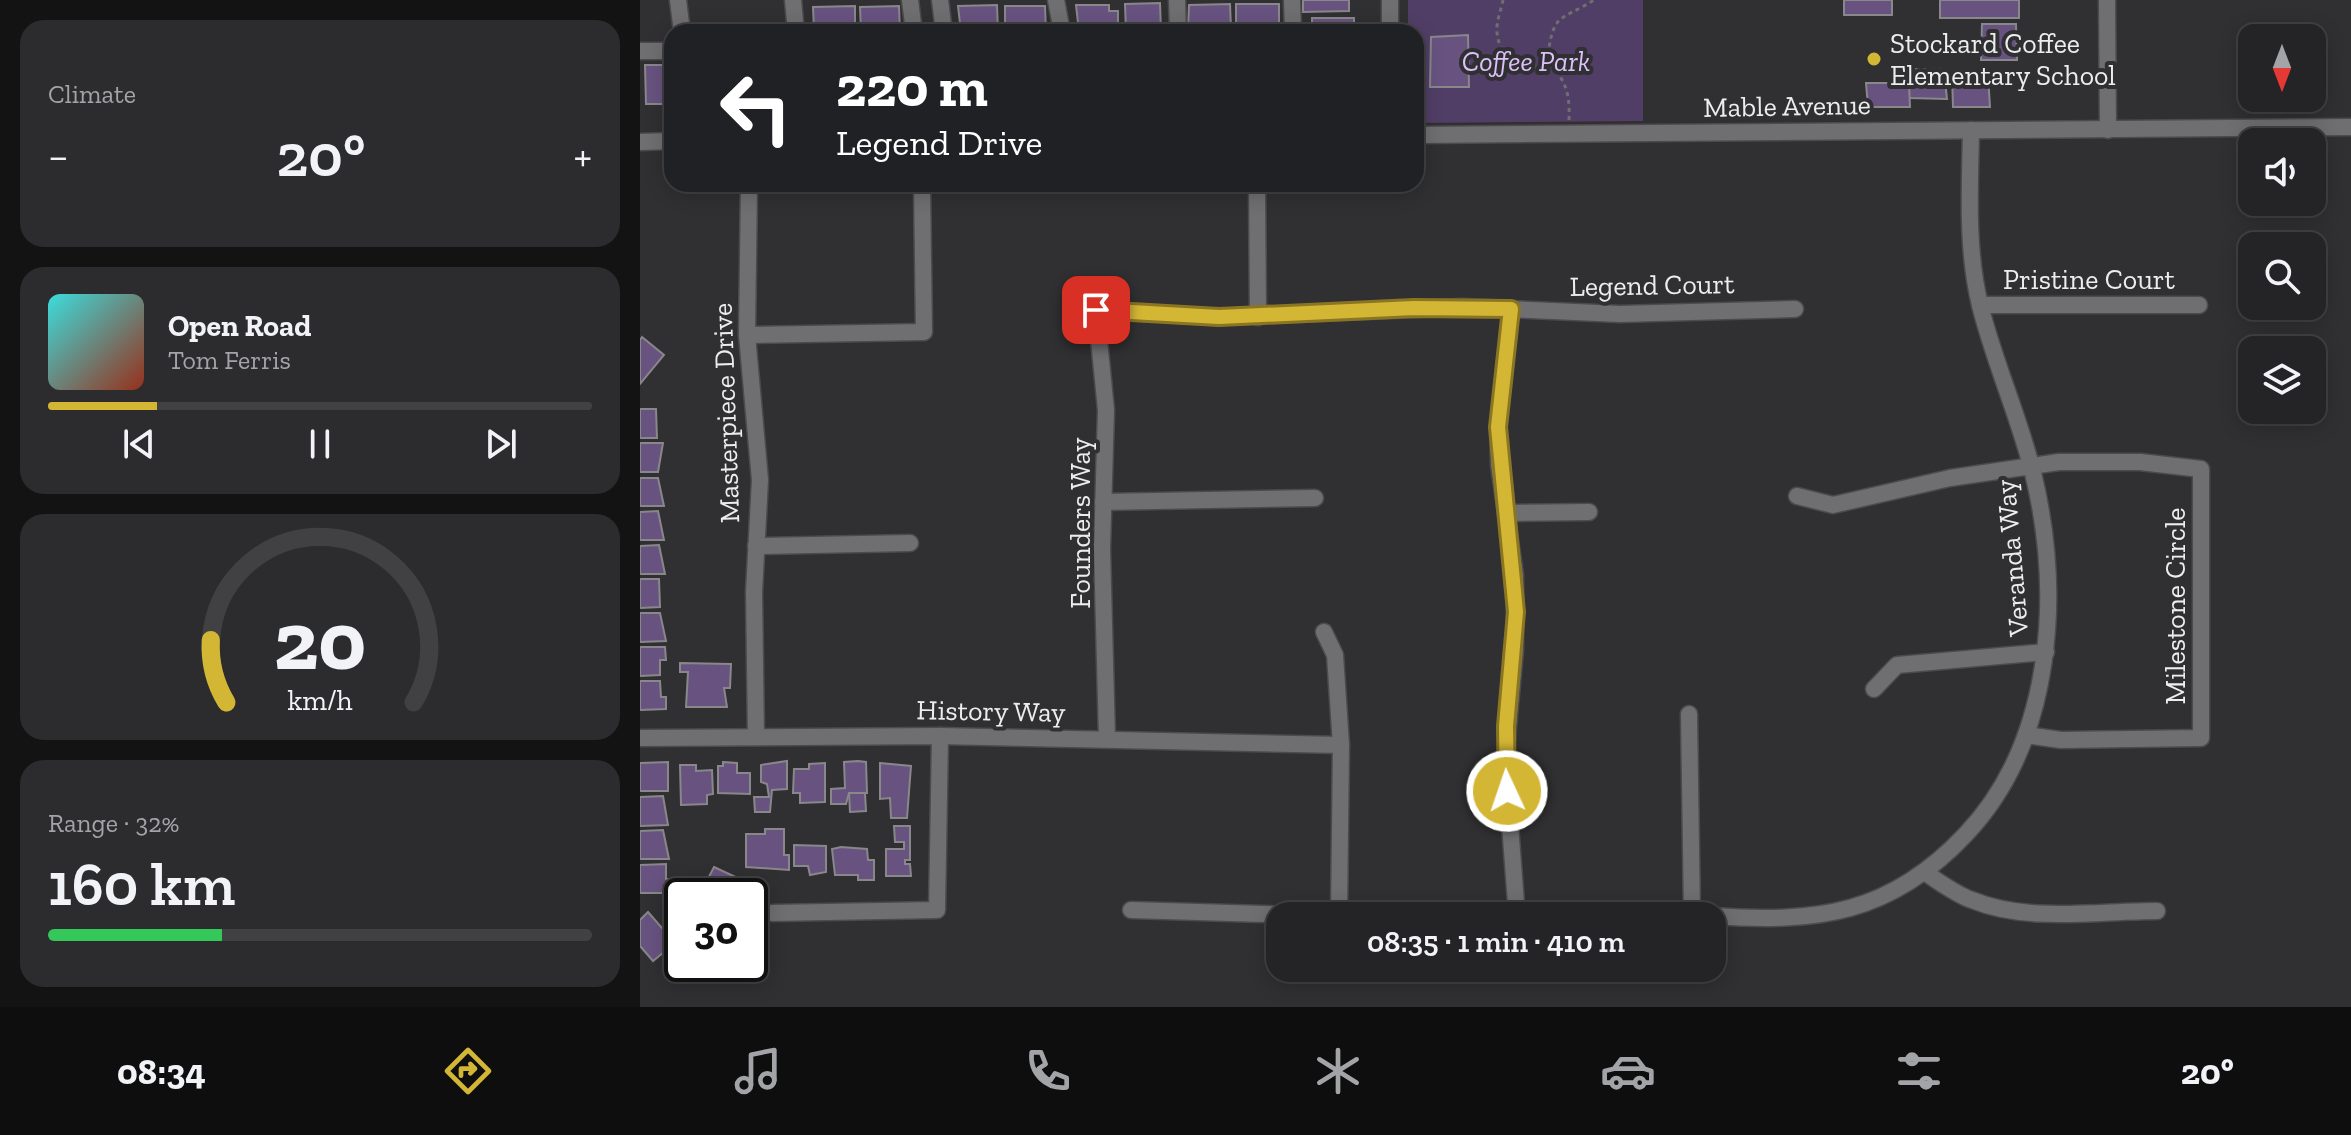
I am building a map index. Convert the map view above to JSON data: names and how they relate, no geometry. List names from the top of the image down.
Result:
{
  "streets": {
    "street": [
      "Mable Avenue",
      "Pristine Court",
      "Legend Court",
      "Masterpiece Drive",
      "Founders Way",
      "Veranda Way",
      "Milestone Circle",
      "History Way"
    ]
  },
  "crossings": [
    ["Mable Avenue", "Veranda Way"],
    ["Pristine Court", "Veranda Way"],
    ["Legend Court", "Founders Way"],
    ["Masterpiece Drive", "History Way"],
    ["Founders Way", "History Way"],
    ["Veranda Way", "Milestone Circle"]
  ],
  "parks": ["Coffee Park"],
  "places": ["Stockard Coffee Elementary School"],
  "north": "bottom",
  "page": {
    "tile": [
      "Climate",
      ["Range · 32%", "160 km"]
    ],
    "turn": ["220 m", "Legend Drive"],
    "heat": ["−", "20°", "+"],
    "song": ["Open Road", "Tom Ferris"],
    "limit": "30",
    "trip": "08:35 · 1 min · 410 m",
    "tabs": ["08:34", "20°"],
    "gauge": ["20", "km/h"]
  }
}
